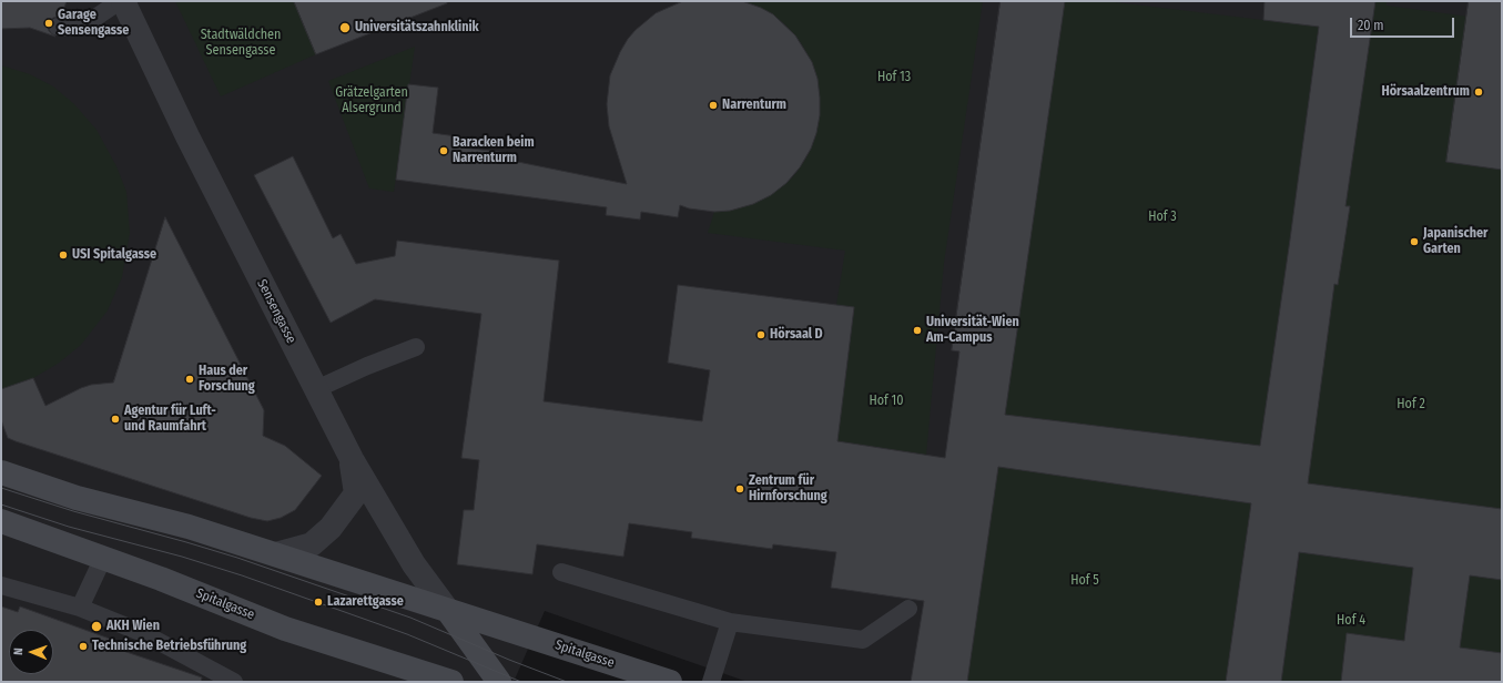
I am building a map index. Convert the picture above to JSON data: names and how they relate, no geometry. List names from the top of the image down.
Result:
{
  "streets": {
    "main road": ["Spitalgasse"],
    "street": ["Sensengasse"]
  },
  "crossings": [
    ["Sensengasse", "Spitalgasse"]
  ],
  "parks": [
    "Stadtwäldchen Sensengasse",
    "Hof 13",
    "Grätzelgarten Alsergrund",
    "Hof 3",
    "Hof 10",
    "Hof 2",
    "Hof 5",
    "Hof 4"
  ],
  "places": [
    "Garage Sensengasse",
    "Universitätszahnklinik",
    "Hörsaalzentrum",
    "Narrenturm",
    "Baracken beim Narrenturm",
    "Japanischer Garten",
    "USI Spitalgasse",
    "Universität-Wien Am-Campus",
    "Hörsaal D",
    "Haus der Forschung",
    "Agentur für Luft- und Raumfahrt",
    "Zentrum für Hirnforschung",
    "Lazarettgasse",
    "AKH Wien",
    "Technische Betriebsführung"
  ],
  "scale_bar": "20 m",
  "north": "left"
}
